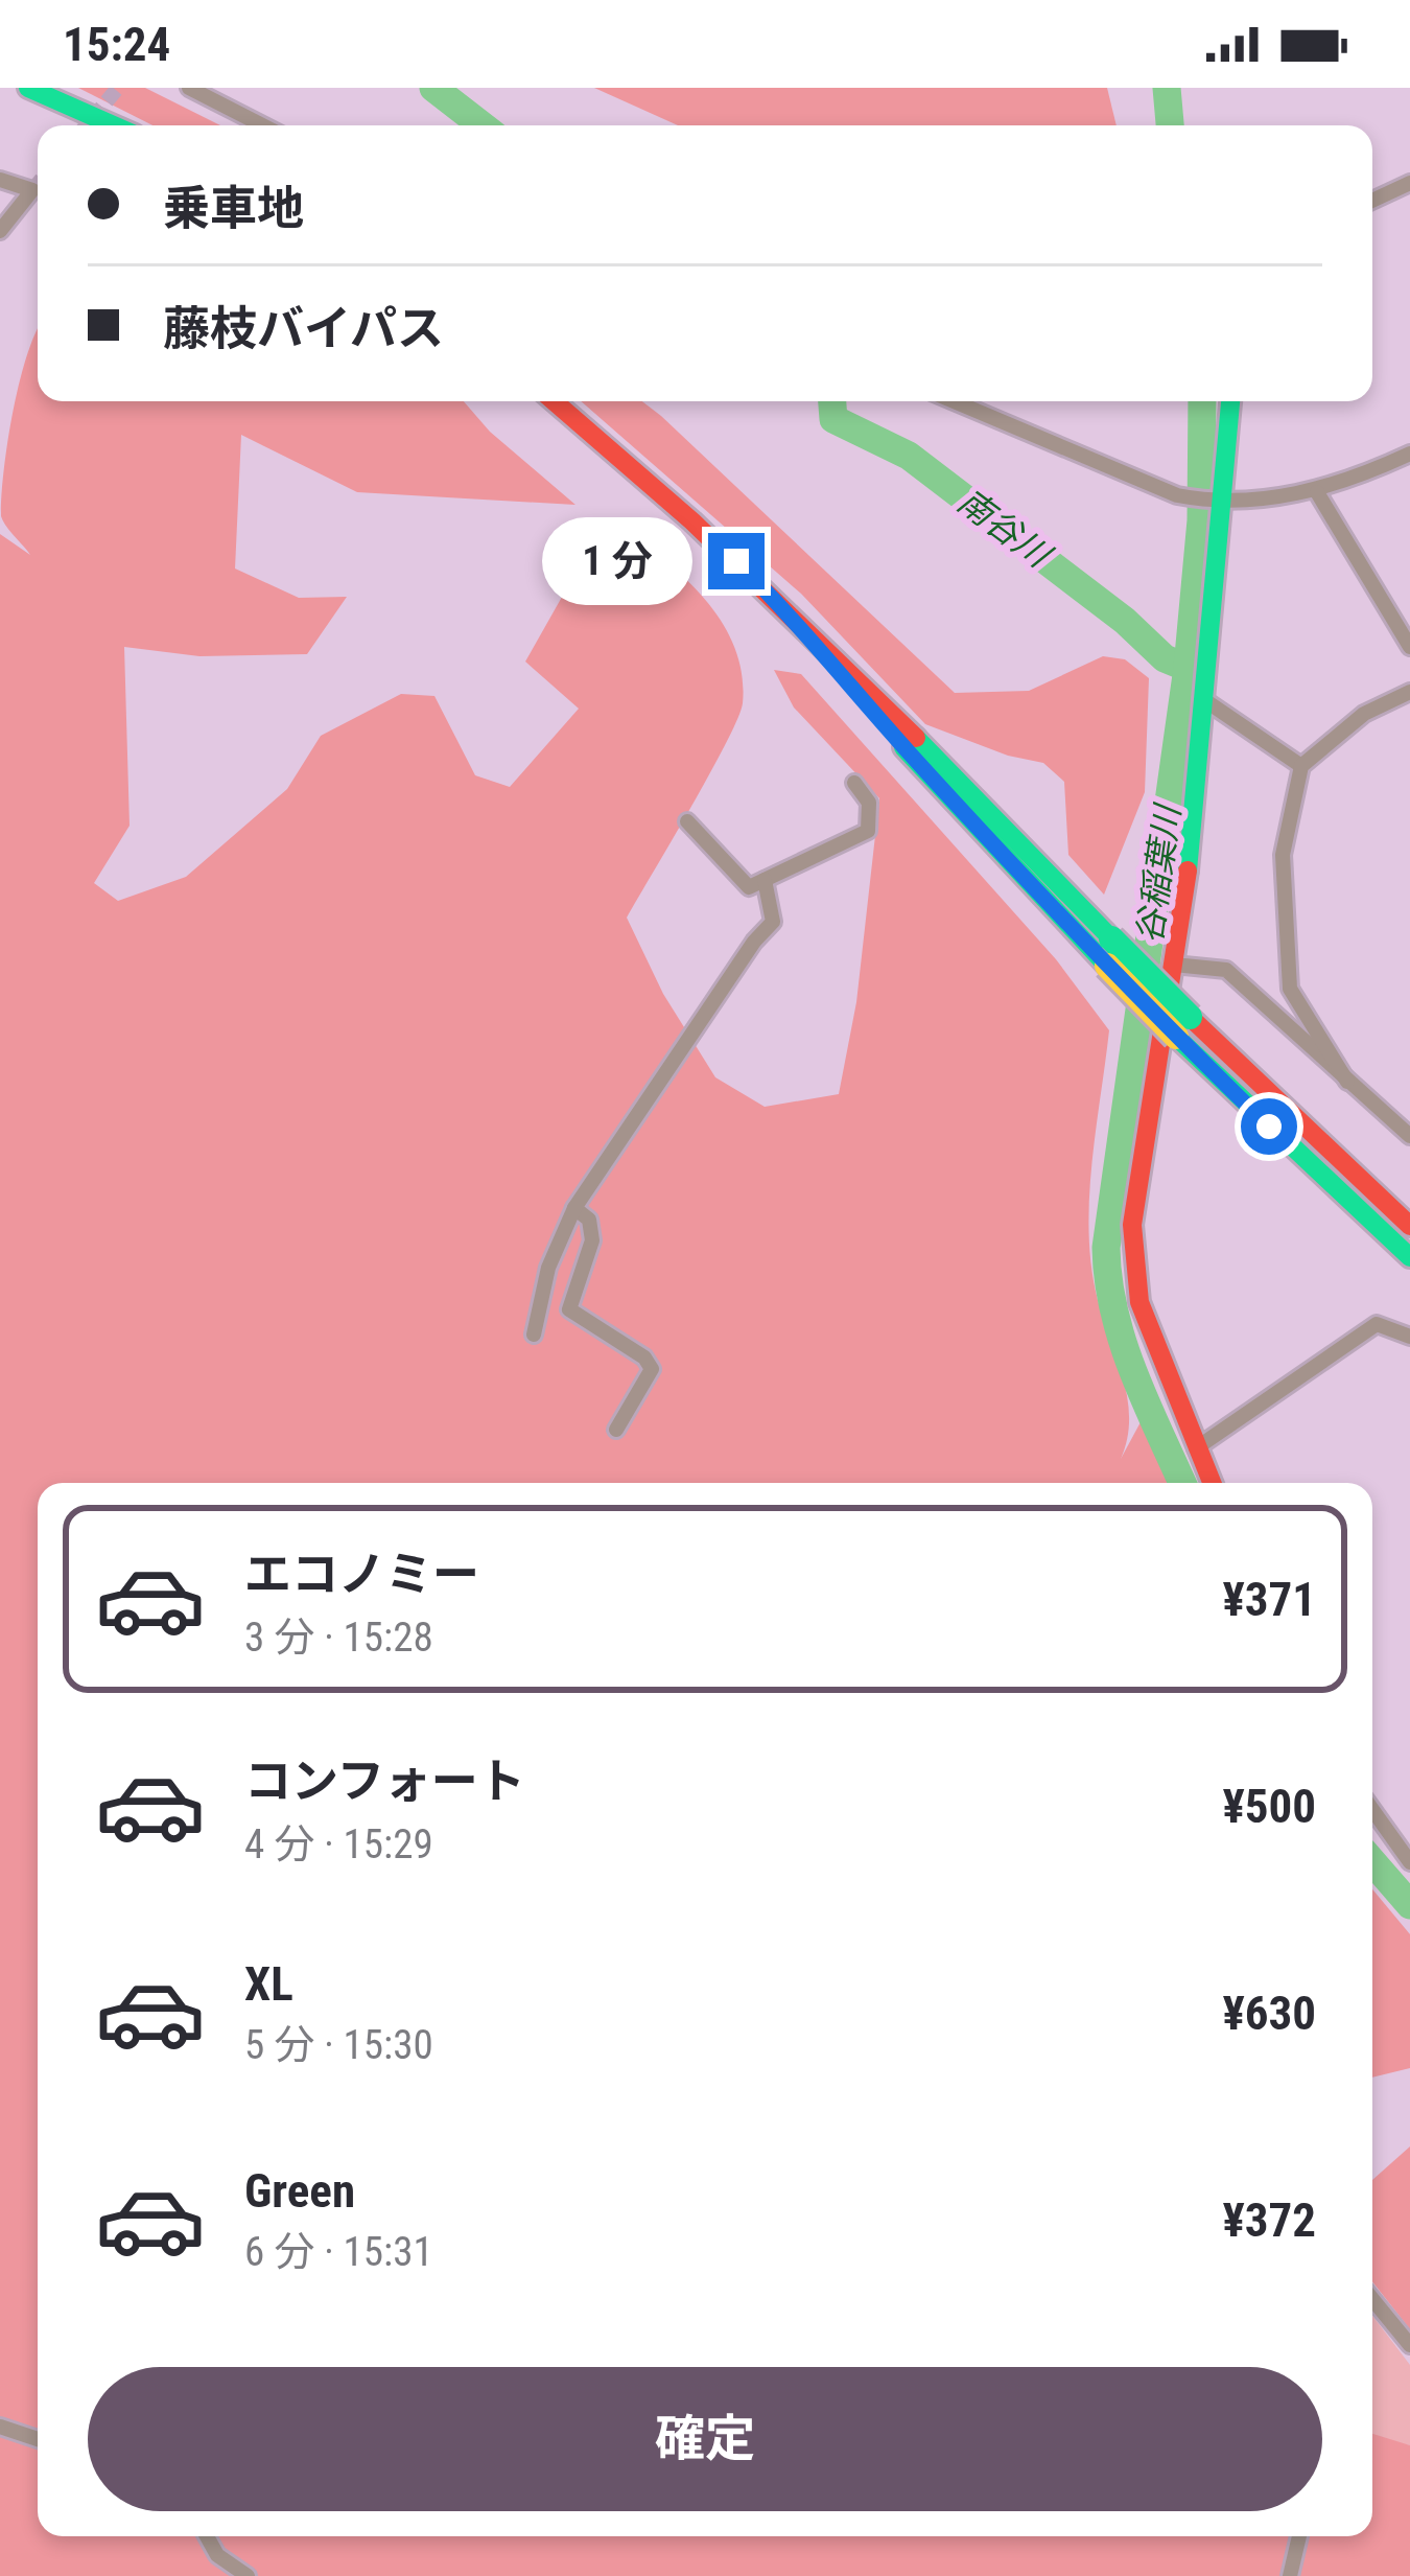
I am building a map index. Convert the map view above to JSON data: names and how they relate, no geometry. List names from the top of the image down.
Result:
{
  "water": ["南谷川", "谷稲葉川"],
  "page": {
    "status": "15:24",
    "banner": ["乗車地", "藤枝バイパス"],
    "bubble": "1 分",
    "list": [
      {
        "name": "エコノミー",
        "note": "3 分 · 15:28",
        "value": "¥371"
      },
      {
        "name": "コンフォート",
        "note": "4 分 · 15:29",
        "value": "¥500"
      },
      {
        "name": "XL",
        "note": "5 分 · 15:30",
        "value": "¥630"
      },
      {
        "name": "Green",
        "note": "6 分 · 15:31",
        "value": "¥372"
      }
    ],
    "buttons": "確定"
  }
}
